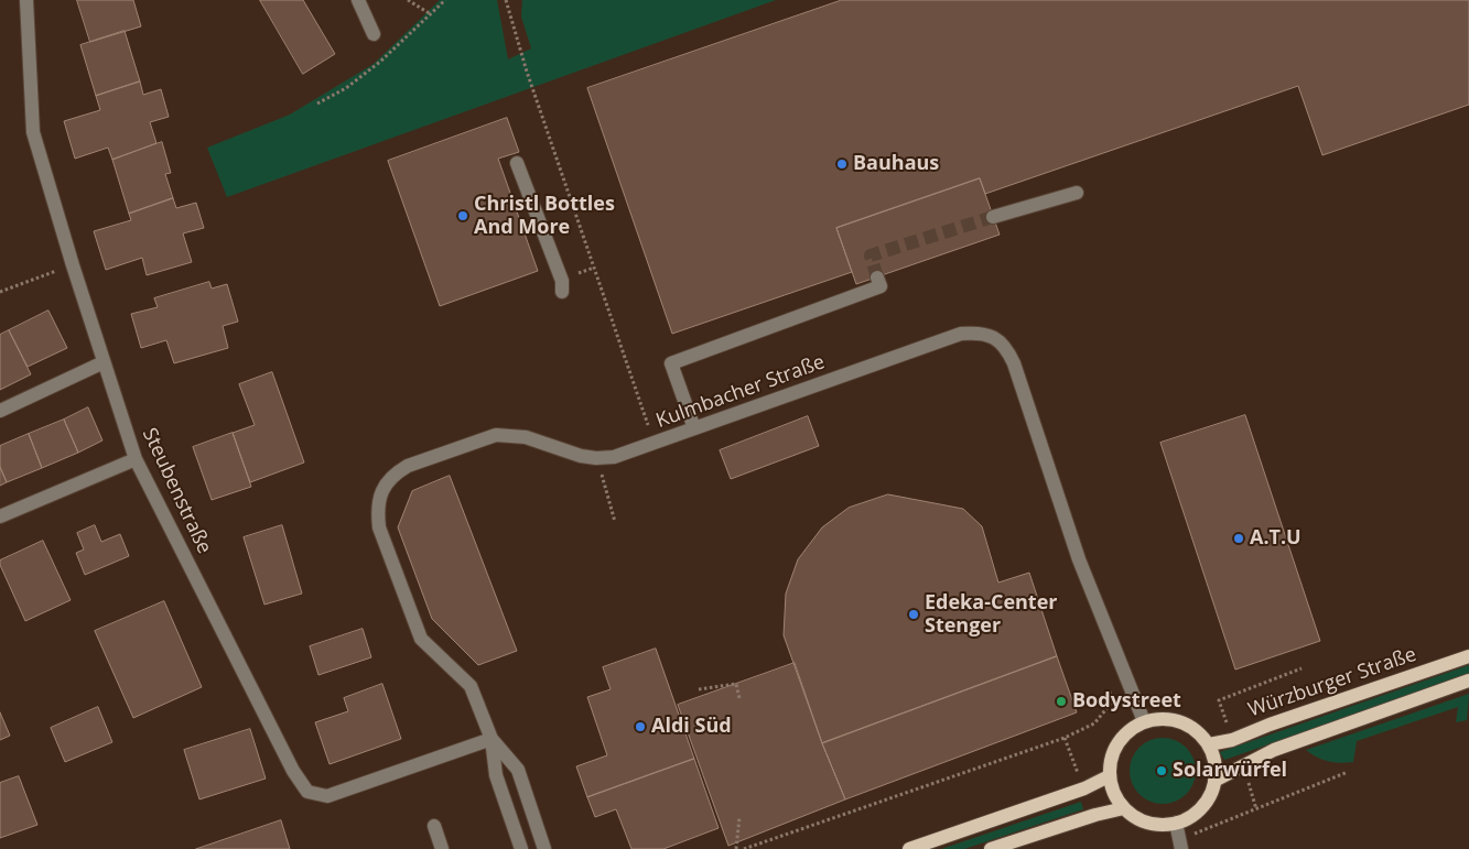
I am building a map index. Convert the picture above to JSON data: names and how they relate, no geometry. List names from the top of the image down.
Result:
{
  "streets": {
    "main road": ["Würzburger Straße"],
    "street": ["Kulmbacher Straße", "Steubenstraße"]
  },
  "crossings": [
    ["Kulmbacher Straße", "Steubenstraße"],
    ["Kulmbacher Straße", "Würzburger Straße"]
  ],
  "places": [
    "Bauhaus",
    "Christl Bottles And More",
    "A.T.U",
    "Edeka-Center Stenger",
    "Bodystreet",
    "Aldi Süd",
    "Solarwürfel"
  ]
}
